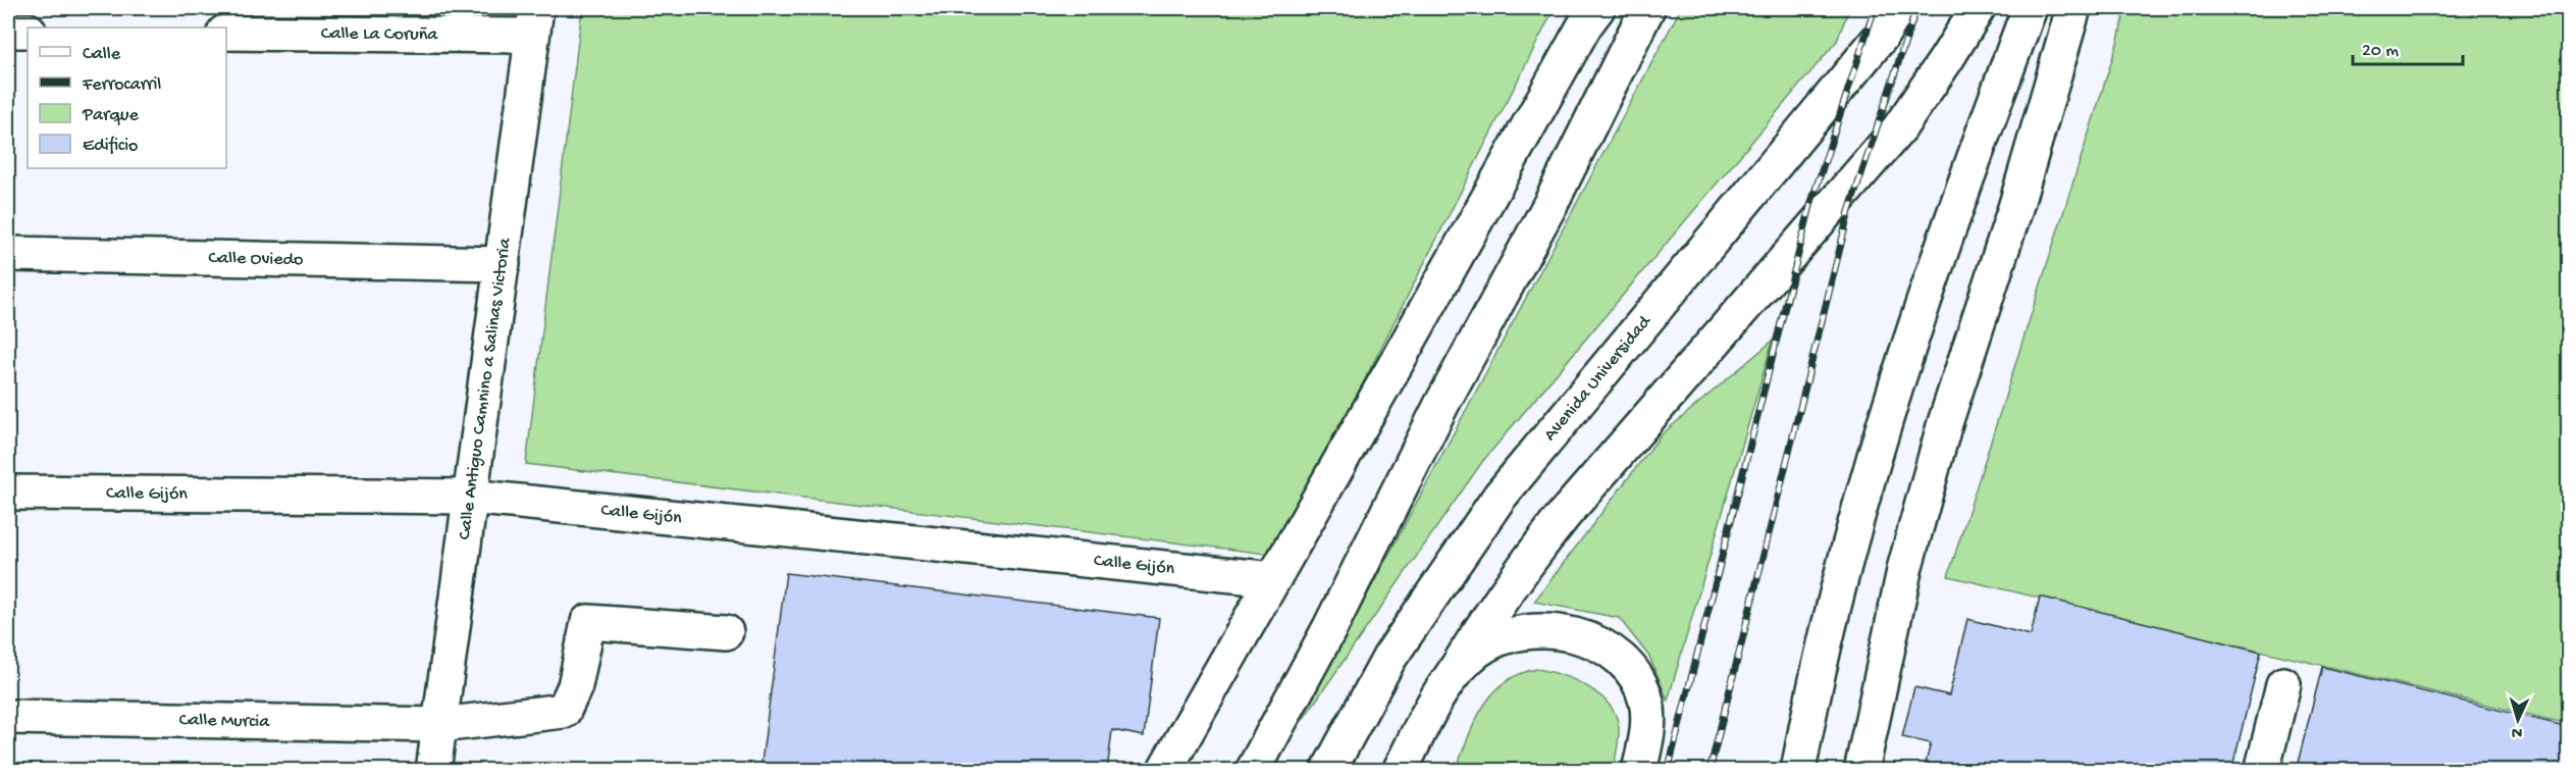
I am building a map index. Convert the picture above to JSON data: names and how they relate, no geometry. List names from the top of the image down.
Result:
{
  "streets": {
    "main road": [
      "Calle La Coruña",
      "Calle Oviedo",
      "Avenida Universidad",
      "Calle Antiguo Camnino a Salinas Victoria",
      "Calle Gijón",
      "Calle Murcia"
    ]
  },
  "crossings": [
    ["Calle La Coruña", "Calle Antiguo Camnino a Salinas Victoria"],
    ["Calle Oviedo", "Calle Antiguo Camnino a Salinas Victoria"],
    ["Calle Antiguo Camnino a Salinas Victoria", "Calle Gijón"],
    ["Calle Antiguo Camnino a Salinas Victoria", "Calle Murcia"]
  ],
  "legend": [
    "Calle",
    "Ferrocarril",
    "Parque",
    "Edificio"
  ],
  "scale_bar": "20 m",
  "north": "bottom"
}
